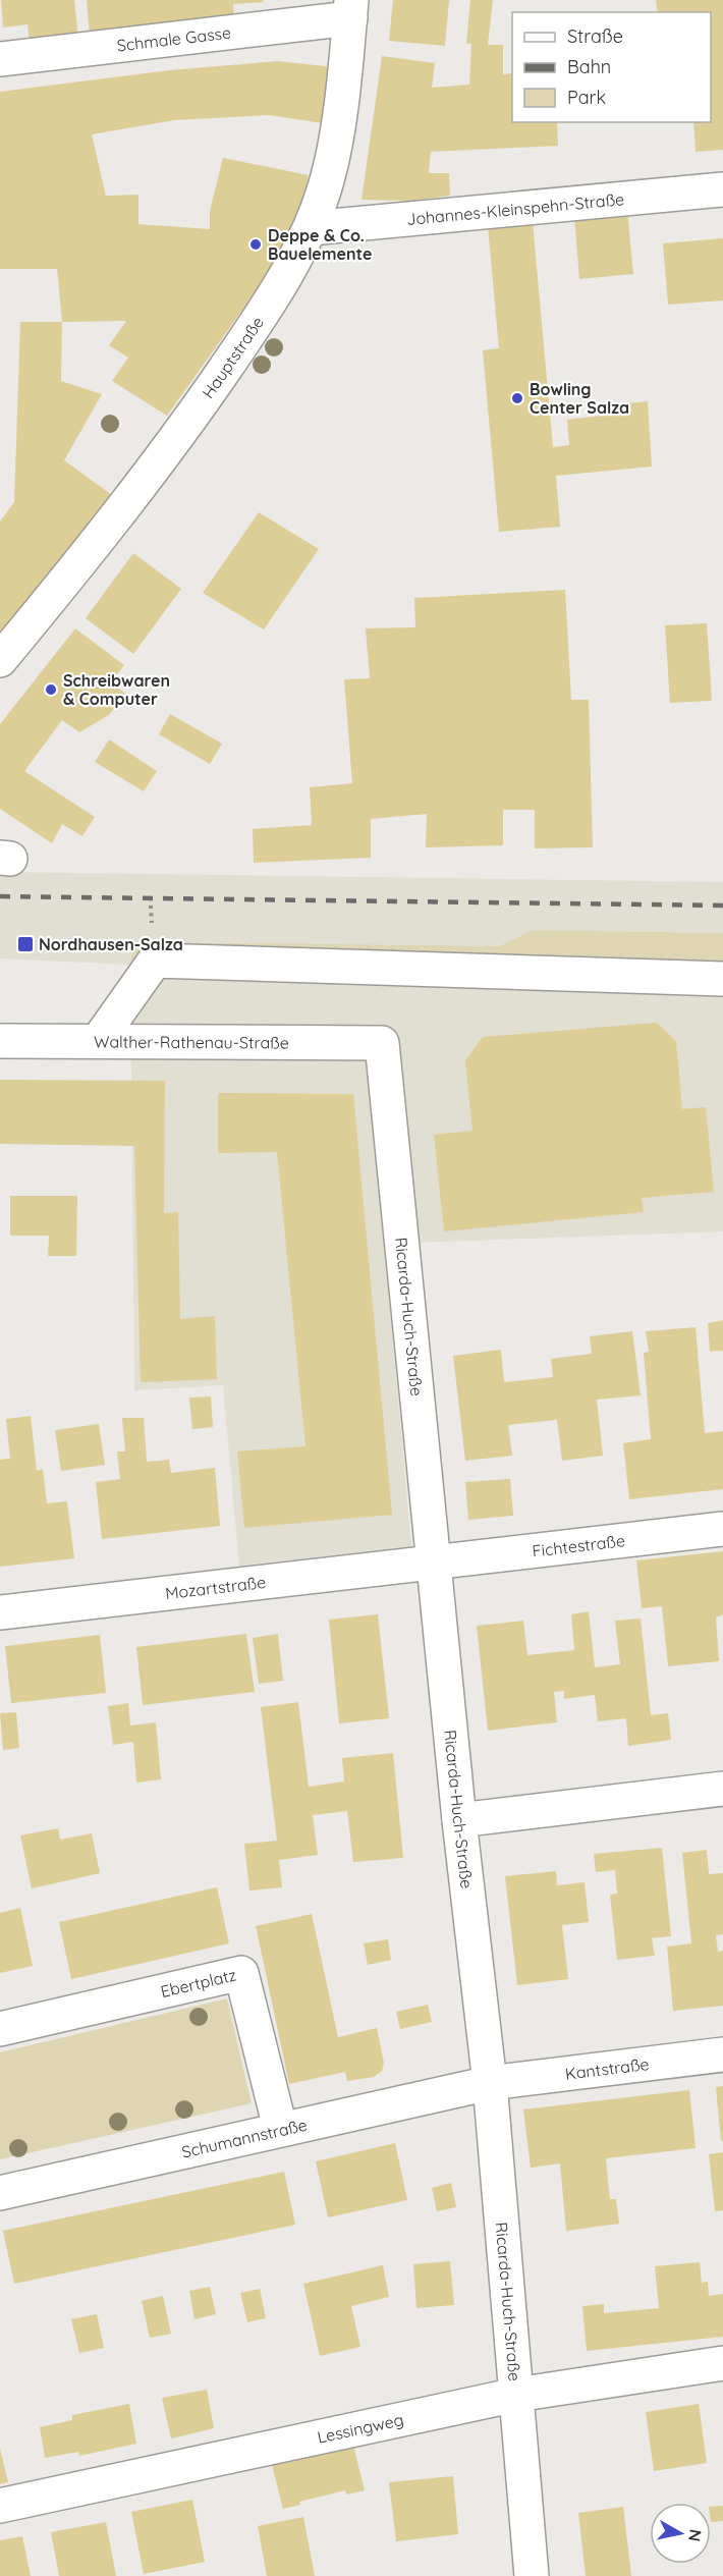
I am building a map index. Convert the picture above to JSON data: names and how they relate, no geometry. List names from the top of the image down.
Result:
{
  "streets": {
    "street": [
      "Schmale Gasse",
      "Johannes-Kleinspehn-Straße",
      "Hauptstraße",
      "Walther-Rathenau-Straße",
      "Ricarda-Huch-Straße",
      "Fichtestraße",
      "Mozartstraße",
      "Ebertplatz",
      "Kantstraße",
      "Schumannstraße",
      "Lessingweg"
    ]
  },
  "crossings": [
    ["Schmale Gasse", "Hauptstraße"],
    ["Johannes-Kleinspehn-Straße", "Hauptstraße"],
    ["Walther-Rathenau-Straße", "Ricarda-Huch-Straße"],
    ["Ricarda-Huch-Straße", "Fichtestraße"],
    ["Ricarda-Huch-Straße", "Mozartstraße"],
    ["Ricarda-Huch-Straße", "Kantstraße"],
    ["Ricarda-Huch-Straße", "Schumannstraße"],
    ["Ricarda-Huch-Straße", "Lessingweg"],
    ["Fichtestraße", "Mozartstraße"],
    ["Ebertplatz", "Schumannstraße"],
    ["Kantstraße", "Schumannstraße"]
  ],
  "places": {
    "other": ["Deppe & Co. Bauelemente", "Bowling Center Salza", "Schreibwaren & Computer"],
    "transit": ["Nordhausen-Salza"]
  },
  "legend": ["Straße", "Bahn", "Park"],
  "north": "right"
}
